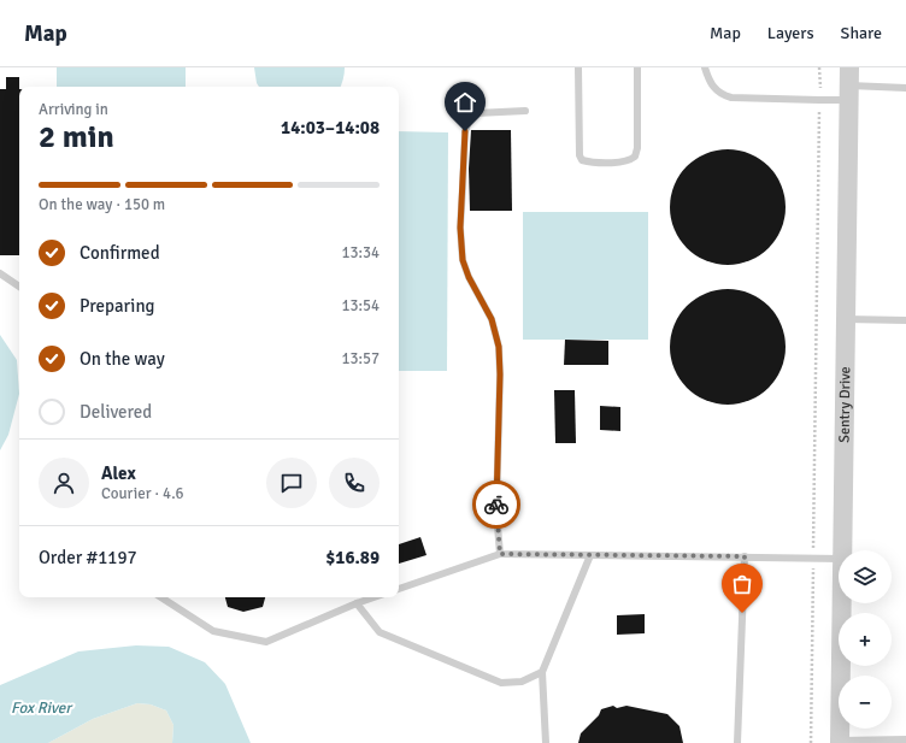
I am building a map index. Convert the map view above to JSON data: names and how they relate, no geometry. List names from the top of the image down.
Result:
{
  "streets": {
    "street": ["Sentry Drive"]
  },
  "water": ["Fox River"],
  "page": {
    "header": "Map",
    "nav": ["Map", "Layers", "Share"],
    "heading": ["2 min", "Arriving in", "14:03–14:08"],
    "panel": [
      "Alex",
      "Courier · 4.6",
      "Order #1197",
      "$16.89"
    ],
    "bar": "On the way · 150 m",
    "list": [
      ["Confirmed", "13:34"],
      ["Preparing", "13:54"],
      ["On the way", "13:57"],
      "Delivered"
    ],
    "map_buttons": ["+", "−"]
  }
}
